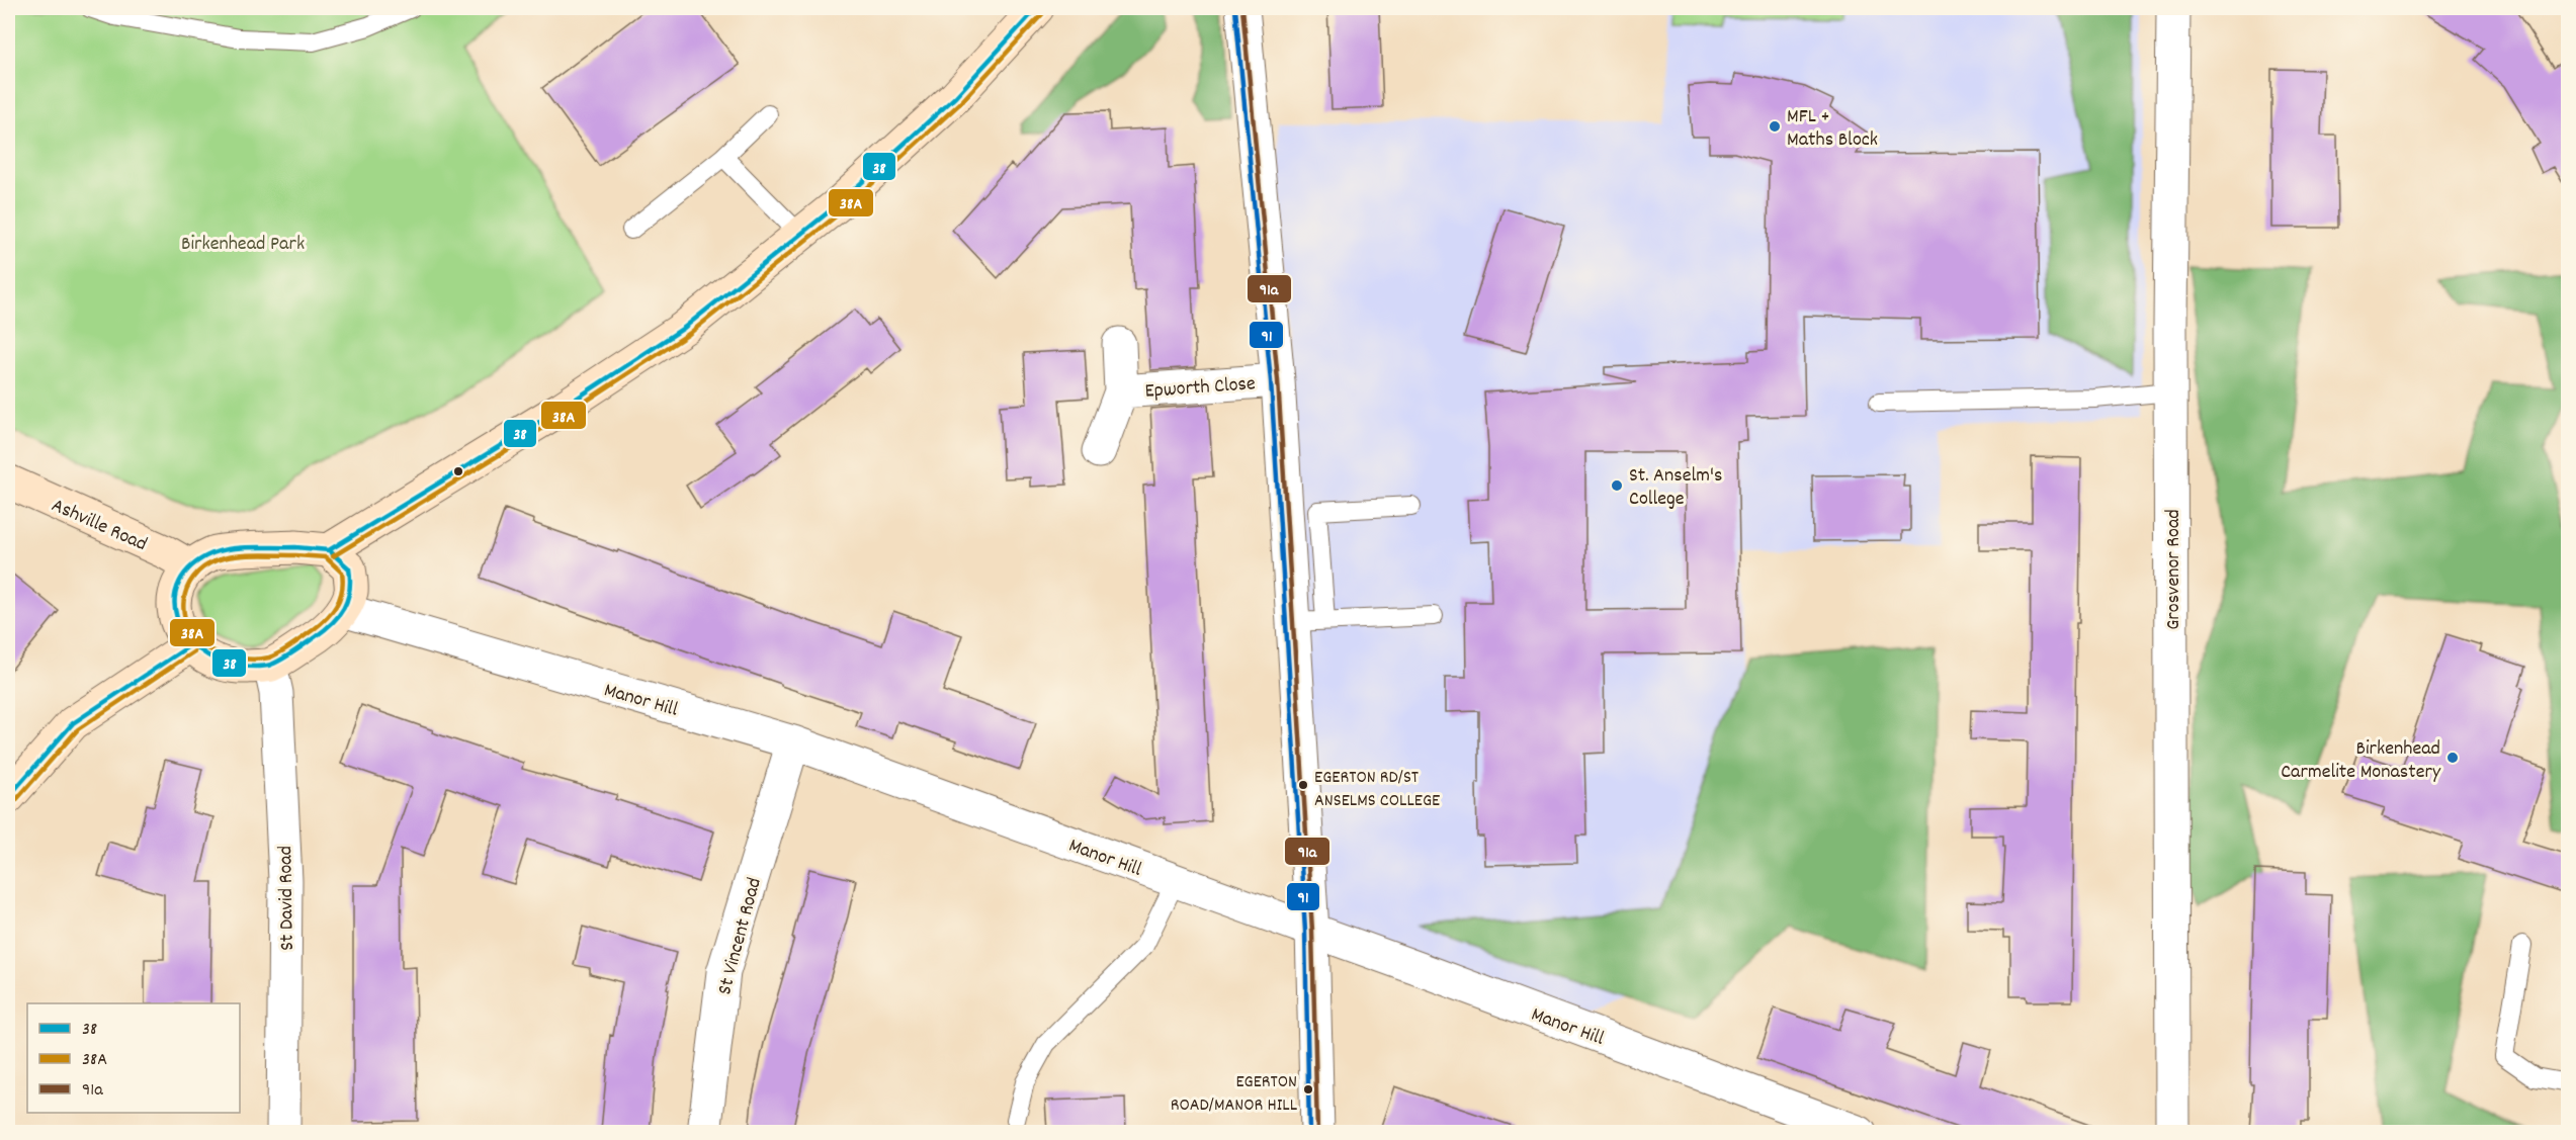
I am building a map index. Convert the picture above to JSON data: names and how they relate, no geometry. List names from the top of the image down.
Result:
{
  "streets": {
    "street": [
      "Epworth Close",
      "Ashville Road",
      "Grosvenor Road",
      "Manor Hill",
      "St David Road",
      "St Vincent Road"
    ]
  },
  "crossings": [
    ["Ashville Road", "Manor Hill"],
    ["Ashville Road", "St David Road"],
    ["Manor Hill", "St David Road"],
    ["Manor Hill", "St Vincent Road"]
  ],
  "parks": ["Birkenhead Park"],
  "places": [
    "MFL + Maths Block",
    "St. Anselm's College",
    "Birkenhead Carmelite Monastery",
    "EGERTON RD/ST ANSELMS COLLEGE",
    "EGERTON ROAD/MANOR HILL"
  ],
  "lines": [
    "transit line 38",
    "transit line 91a",
    "transit line 91",
    "transit line 38A"
  ],
  "legend": ["38", "38A", "91a"]
}
